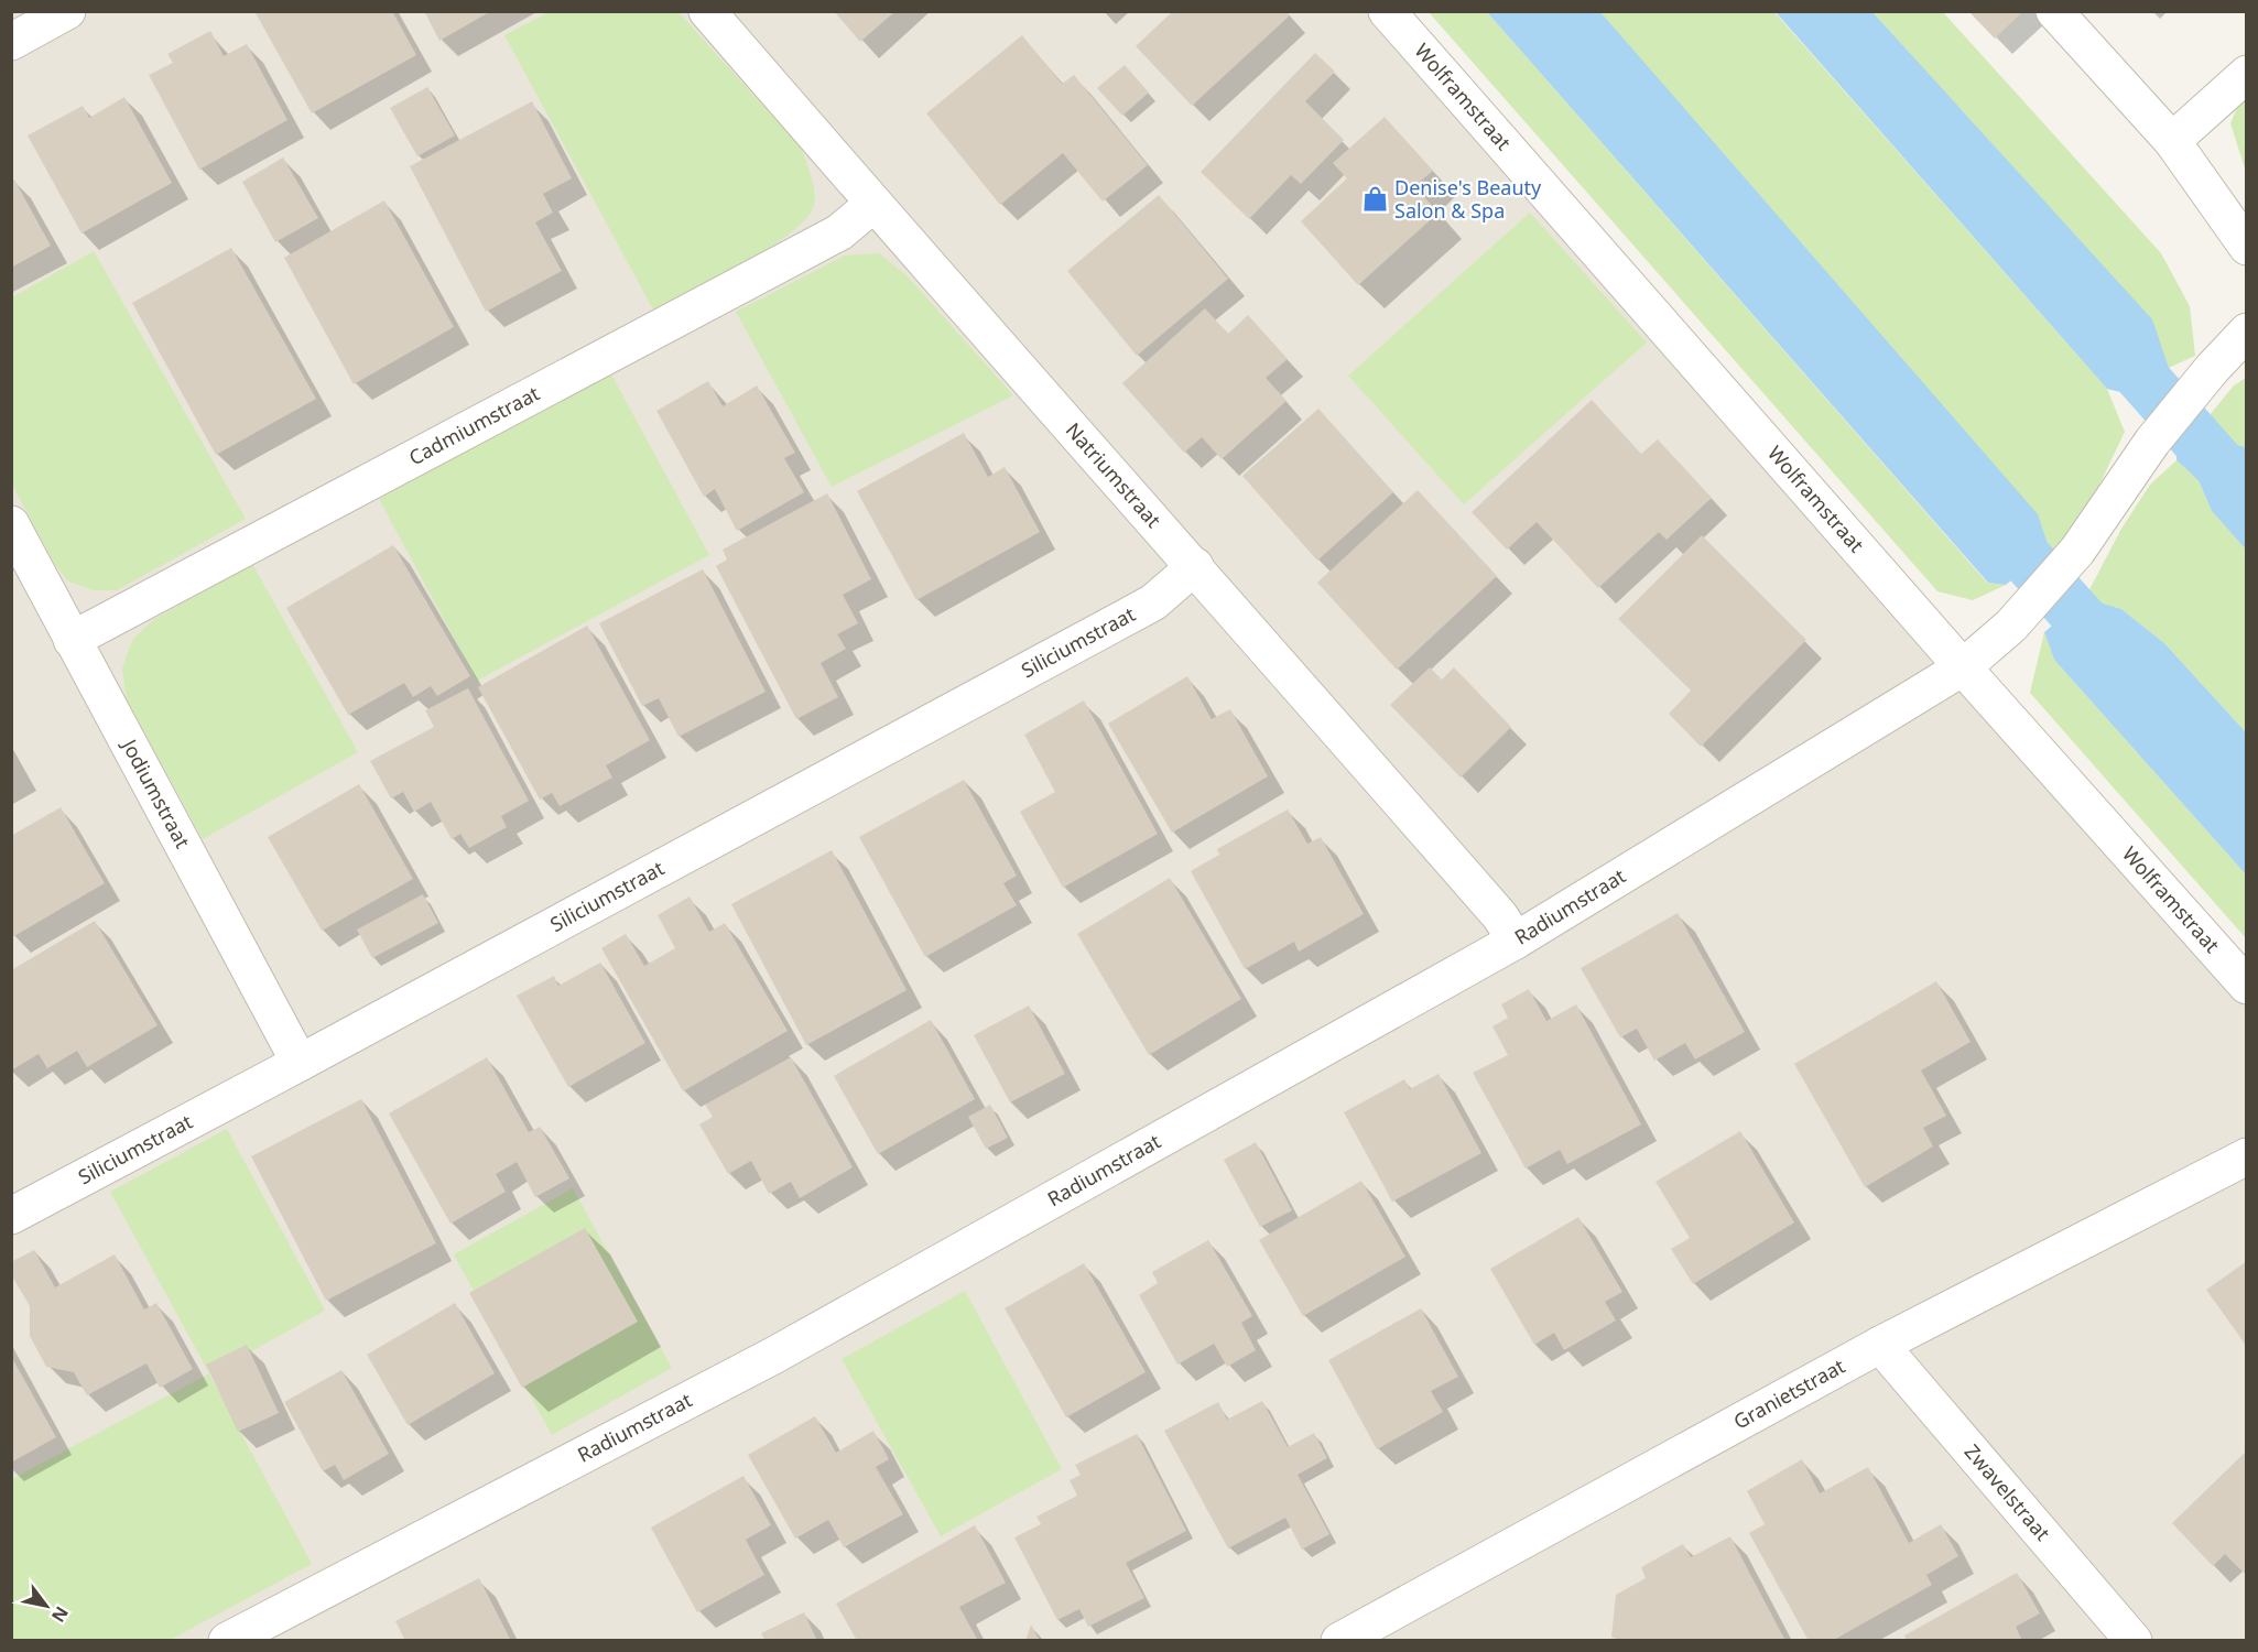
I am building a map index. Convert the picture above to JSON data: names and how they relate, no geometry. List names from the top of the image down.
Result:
{
  "streets": {
    "street": [
      "Wolframstraat",
      "Cadmiumstraat",
      "Natriumstraat",
      "Siliciumstraat",
      "Jodiumstraat",
      "Radiumstraat",
      "Granietstraat",
      "Zwavelstraat"
    ]
  },
  "crossings": [
    ["Wolframstraat", "Radiumstraat"],
    ["Cadmiumstraat", "Natriumstraat"],
    ["Cadmiumstraat", "Jodiumstraat"],
    ["Natriumstraat", "Siliciumstraat"],
    ["Natriumstraat", "Radiumstraat"],
    ["Siliciumstraat", "Jodiumstraat"],
    ["Granietstraat", "Zwavelstraat"]
  ],
  "places": {
    "shop": ["Denise's Beauty Salon & Spa"]
  },
  "north": "bottom right"
}
